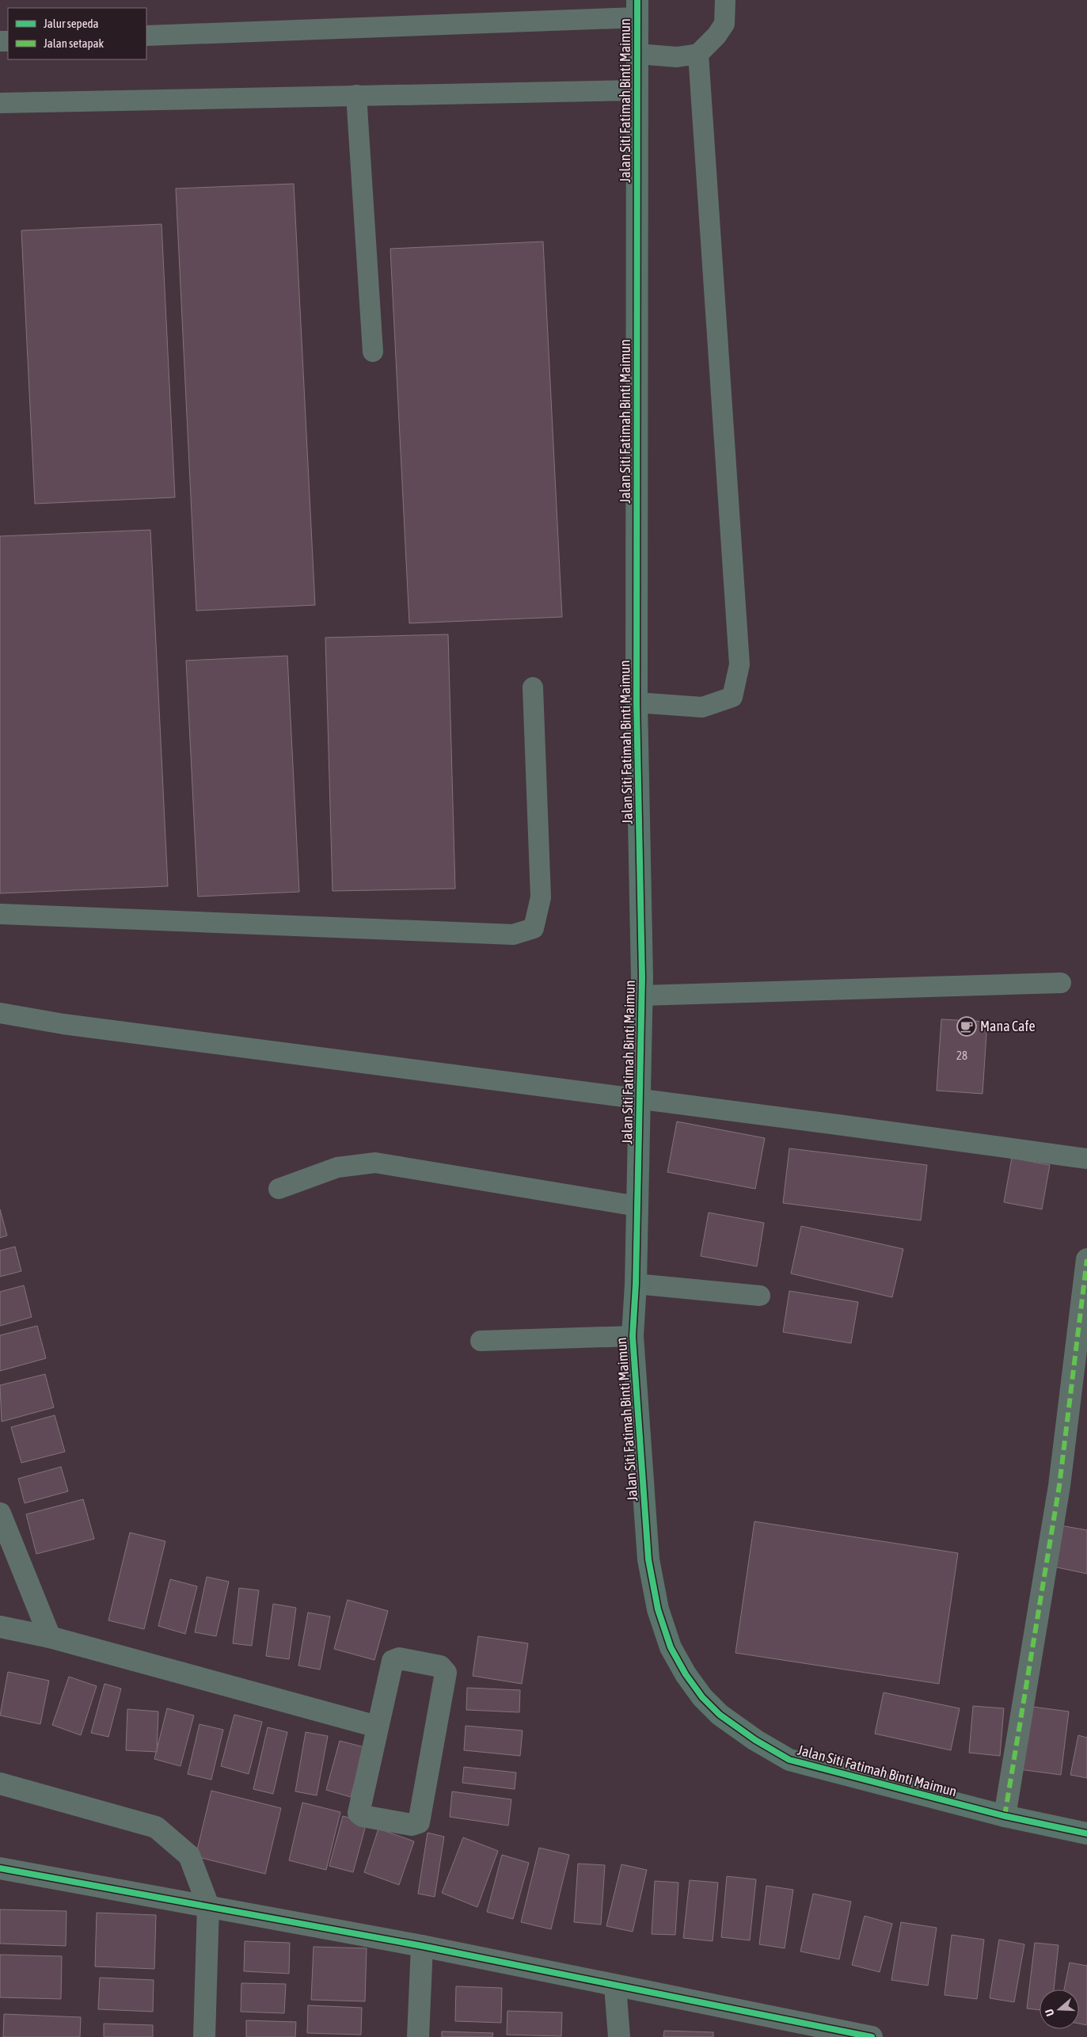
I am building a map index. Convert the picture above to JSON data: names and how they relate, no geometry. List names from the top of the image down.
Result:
{
  "streets": {
    "street": ["Jalan Siti Fatimah Binti Maimun"]
  },
  "places": {
    "cafe": ["Mana Cafe"]
  },
  "house_numbers": ["28"],
  "legend": ["Jalur sepeda", "Jalan setapak"],
  "north": "left"
}
